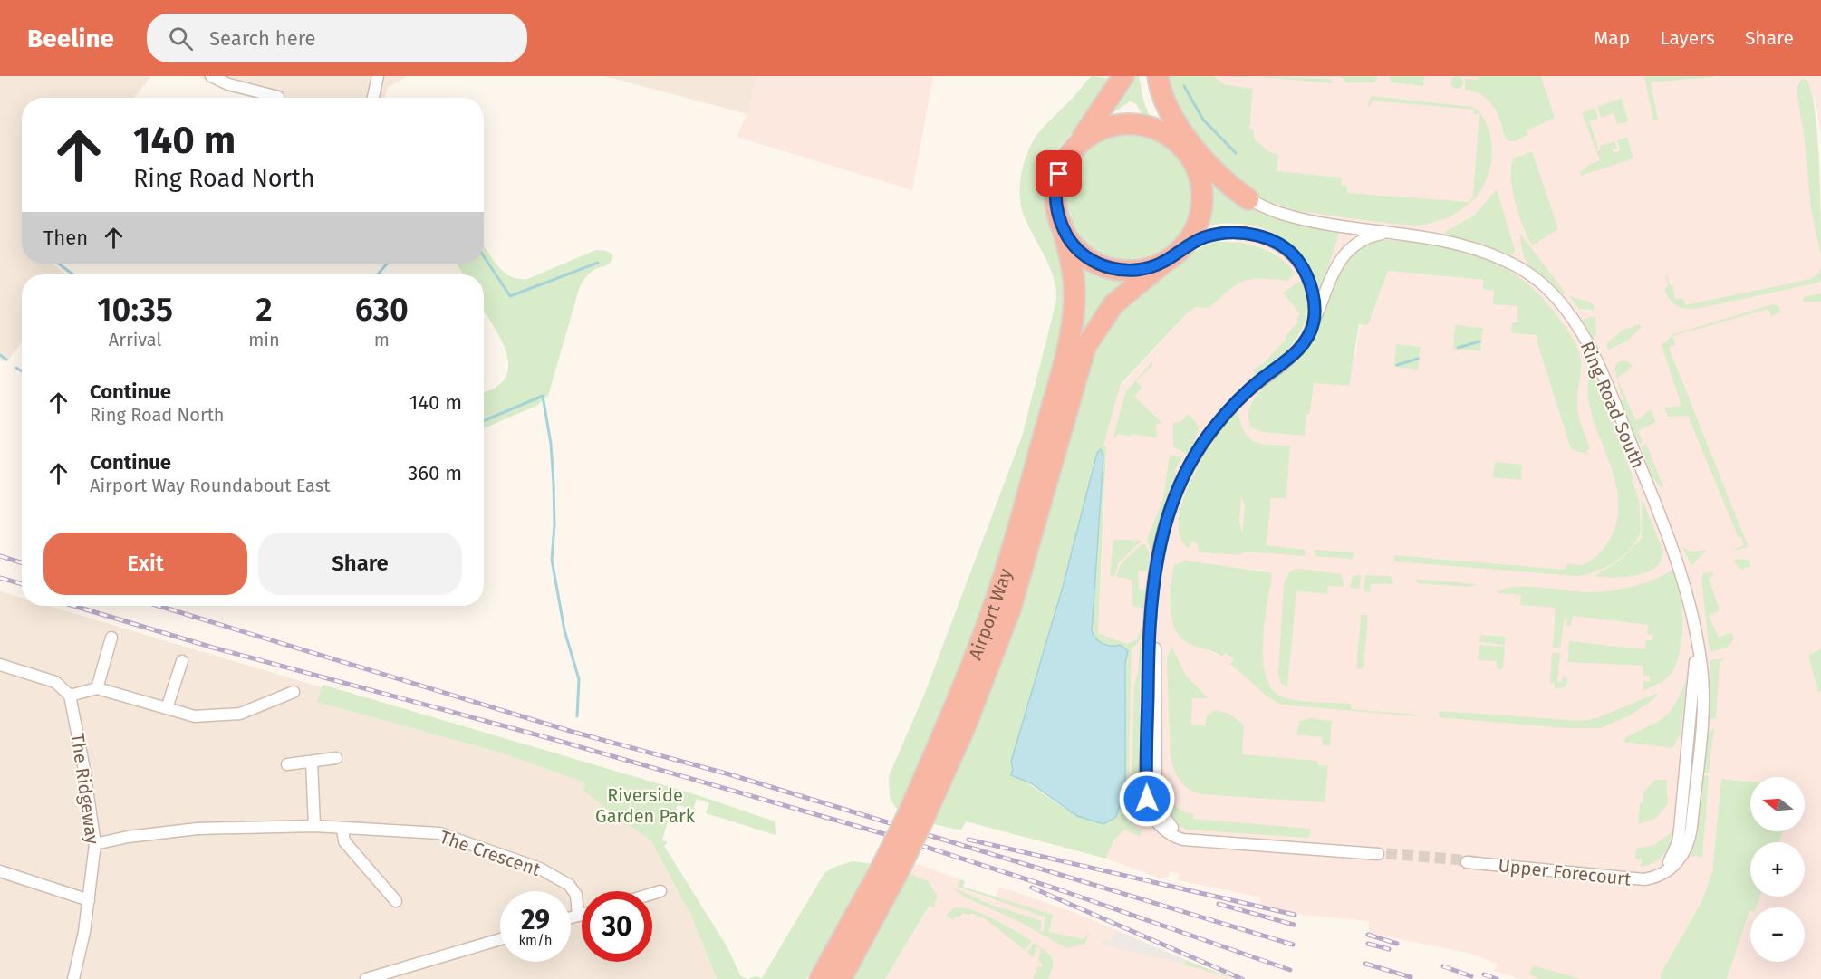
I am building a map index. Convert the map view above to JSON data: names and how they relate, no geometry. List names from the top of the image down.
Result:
{
  "streets": {
    "highway": ["Airport Way"],
    "street": [
      "Ring Road South",
      "The Ridgeway",
      "The Crescent",
      "Upper Forecourt"
    ]
  },
  "crossings": [
    ["Ring Road South", "Airport Way"],
    ["Ring Road South", "Upper Forecourt"],
    ["The Ridgeway", "The Crescent"]
  ],
  "parks": ["Riverside Garden Park"],
  "north": "left",
  "page": {
    "header": "Beeline",
    "search": "Search here",
    "nav": ["Map", "Layers", "Share"],
    "turn": ["140 m", "Ring Road North"],
    "then": "Then",
    "eta": [
      "10:35",
      "Arrival",
      "2",
      "min",
      "630",
      "m"
    ],
    "list": [
      {
        "name": "Continue",
        "note": "Ring Road North",
        "value": "140 m"
      },
      {
        "name": "Continue",
        "note": "Airport Way Roundabout East",
        "value": "360 m"
      }
    ],
    "buttons": ["Exit", "Share"],
    "map_buttons": ["+", "−"],
    "speed": "29 km/h",
    "limit": "30"
  }
}
